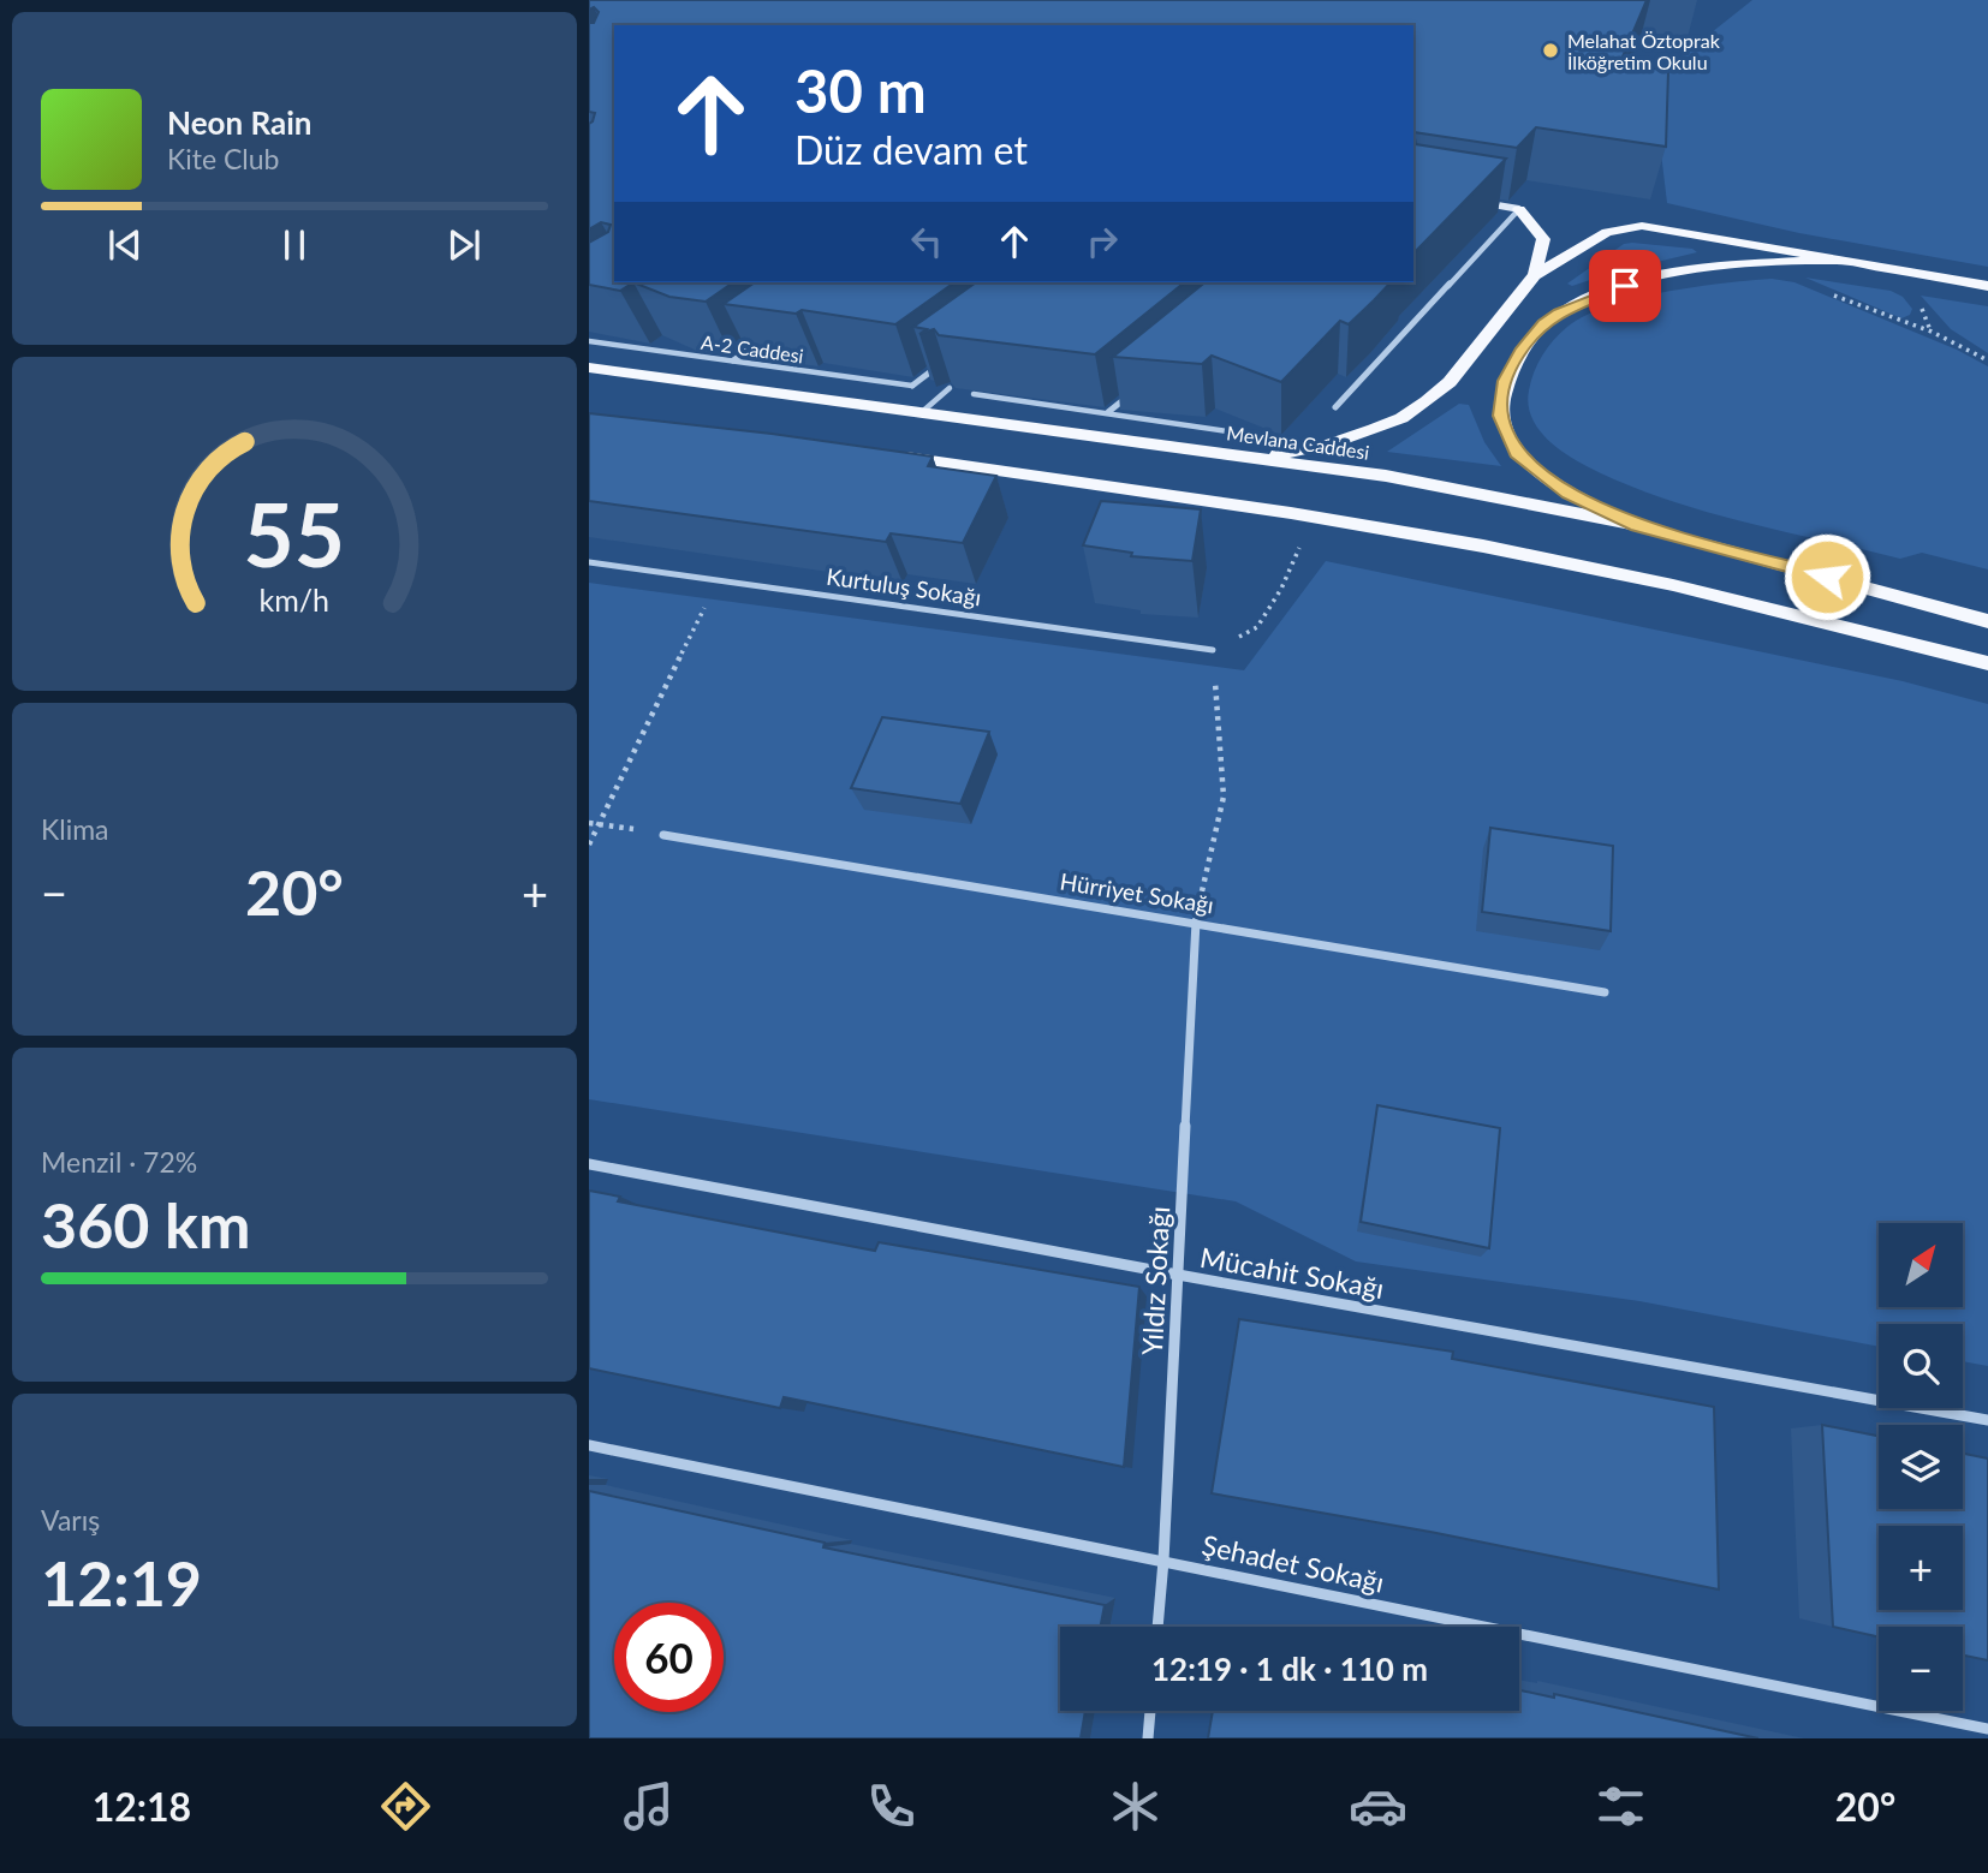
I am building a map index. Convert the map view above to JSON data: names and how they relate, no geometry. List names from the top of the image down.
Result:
{
  "streets": {
    "main road": ["Mevlana Caddesi"],
    "street": [
      "Kurtuluş Sokağı",
      "Hürriyet Sokağı",
      "Mücahit Sokağı",
      "Yıldız Sokağı",
      "Şehadet Sokağı"
    ],
    "lane": ["A-2 Caddesi"]
  },
  "crossings": [
    ["Hürriyet Sokağı", "Yıldız Sokağı"],
    ["Mücahit Sokağı", "Yıldız Sokağı"],
    ["Yıldız Sokağı", "Şehadet Sokağı"]
  ],
  "places": ["Melahat Öztoprak İlköğretim Okulu"],
  "north": "top right",
  "page": {
    "turn": ["30 m", "Düz devam et"],
    "song": ["Neon Rain", "Kite Club"],
    "tile": [
      "Klima",
      ["Menzil · 72%", "360 km"],
      ["Varış", "12:19"]
    ],
    "heat": ["−", "20°", "+"],
    "map_buttons": ["+", "−"],
    "limit": "60",
    "trip": "12:19 · 1 dk · 110 m",
    "tabs": ["12:18", "20°"],
    "gauge": ["55", "km/h"]
  }
}
